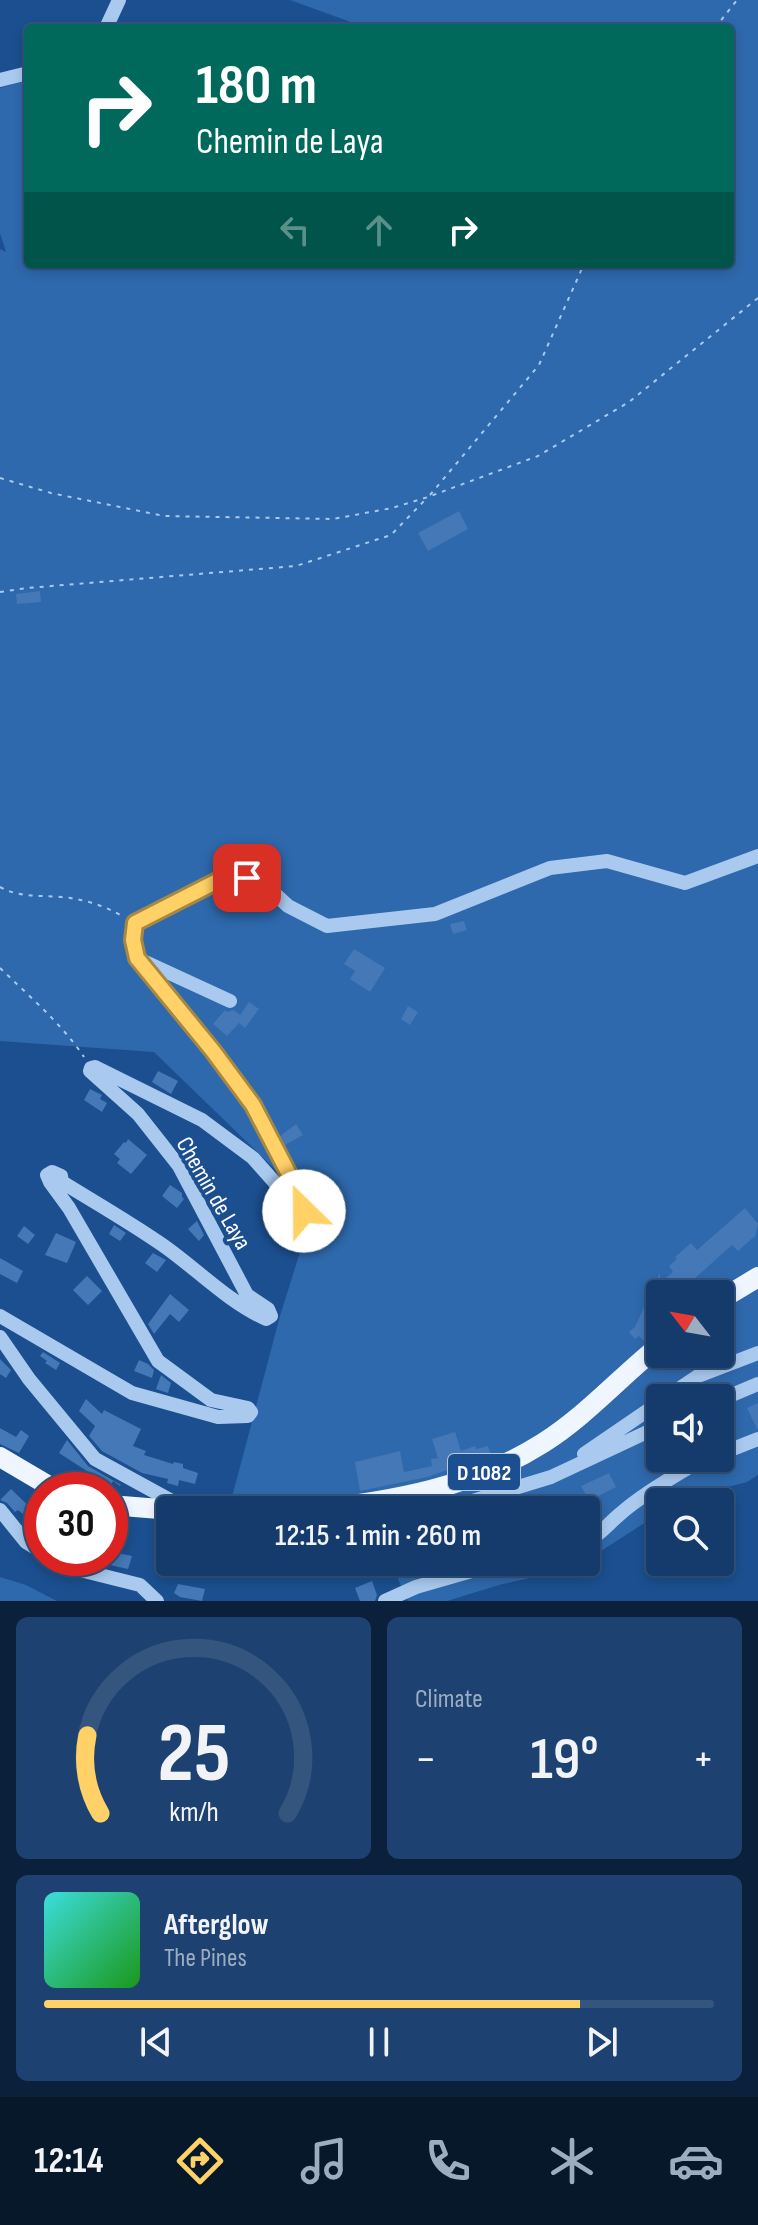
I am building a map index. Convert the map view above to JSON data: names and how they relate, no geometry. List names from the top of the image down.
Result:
{
  "streets": {
    "main road": ["D 1082"],
    "street": ["Chemin de Laya"]
  },
  "north": "top left",
  "page": {
    "turn": ["180 m", "Chemin de Laya"],
    "limit": "30",
    "trip": "12:15 · 1 min · 260 m",
    "tile": "Climate",
    "heat": ["−", "19°", "+"],
    "song": ["Afterglow", "The Pines"],
    "tabs": "12:14",
    "gauge": ["25", "km/h"]
  }
}
